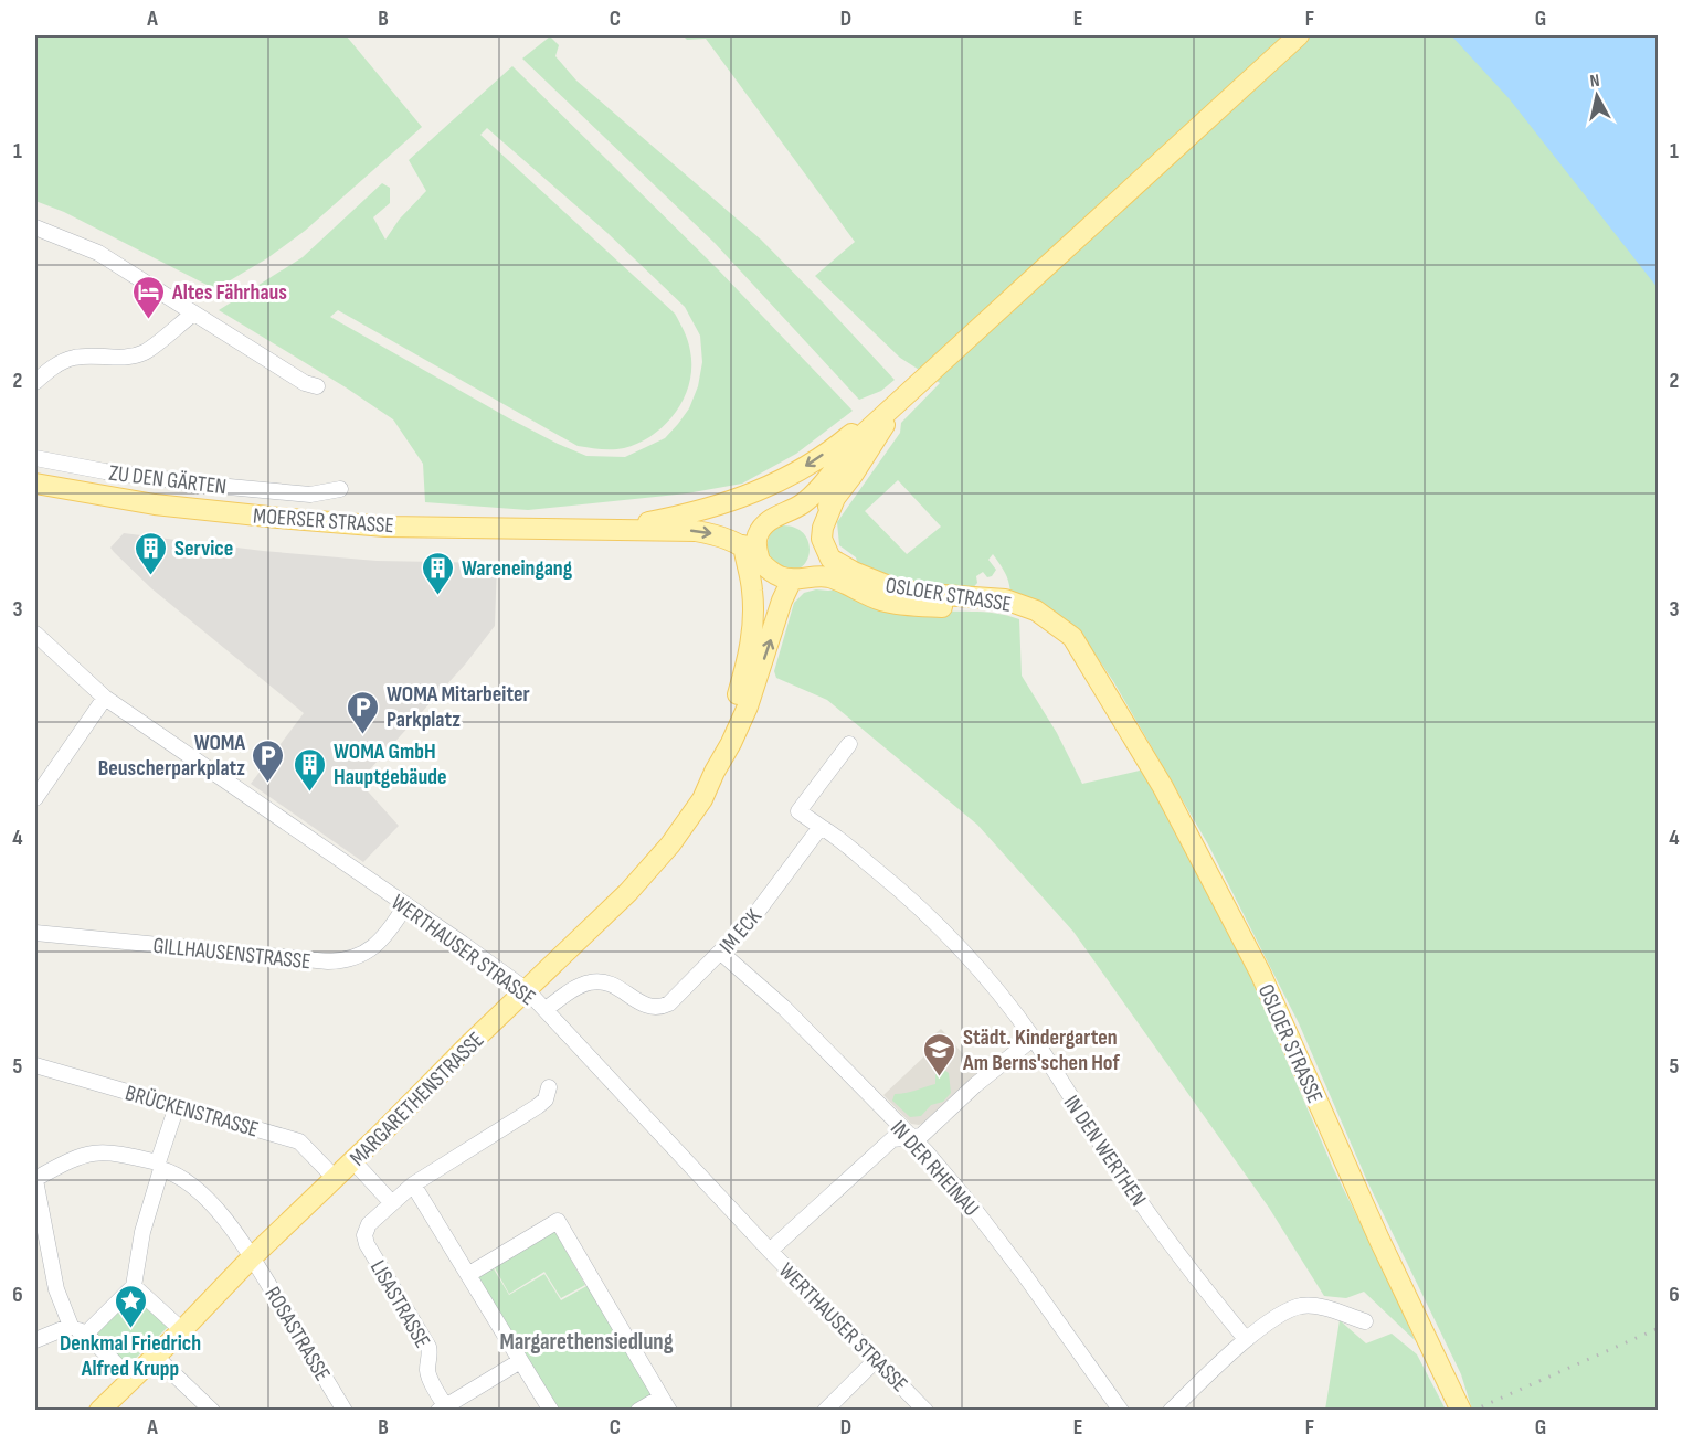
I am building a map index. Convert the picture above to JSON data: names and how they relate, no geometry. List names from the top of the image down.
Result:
{
  "streets": {
    "main road": ["MOERSER STRASSE", "OSLOER STRASSE", "MARGARETHENSTRASSE"],
    "street": [
      "ZU DEN GÄRTEN",
      "IM ECK",
      "WERTHAUSER STRASSE",
      "GILLHAUSENSTRASSE",
      "BRÜCKENSTRASSE",
      "IN DEN WERTHEN",
      "IN DER RHEINAU",
      "LISASTRASSE",
      "ROSASTRASSE"
    ]
  },
  "crossings": [
    ["MOERSER STRASSE", "OSLOER STRASSE"],
    ["MOERSER STRASSE", "MARGARETHENSTRASSE"],
    ["OSLOER STRASSE", "MARGARETHENSTRASSE"],
    ["IM ECK", "WERTHAUSER STRASSE"],
    ["IM ECK", "IN DEN WERTHEN"],
    ["IM ECK", "IN DER RHEINAU"],
    ["WERTHAUSER STRASSE", "GILLHAUSENSTRASSE"],
    ["WERTHAUSER STRASSE", "MARGARETHENSTRASSE"],
    ["MARGARETHENSTRASSE", "BRÜCKENSTRASSE"],
    ["MARGARETHENSTRASSE", "ROSASTRASSE"]
  ],
  "districts": ["Margarethensiedlung"],
  "places": {
    "hotel": ["Altes Fährhaus"],
    "building": ["Service", "Wareneingang", "WOMA GmbH Hauptgebäude"],
    "parking": ["WOMA Mitarbeiter Parkplatz", "WOMA Beuscherparkplatz"],
    "school or university": ["Städt. Kindergarten Am Berns'schen Hof"],
    "place": ["Denkmal Friedrich Alfred Krupp"]
  },
  "north": "top",
  "grid": {
    "columns": [
      "A",
      "B",
      "C",
      "D",
      "E",
      "F",
      "G"
    ],
    "rows": [
      "1",
      "2",
      "3",
      "4",
      "5",
      "6"
    ]
  }
}
